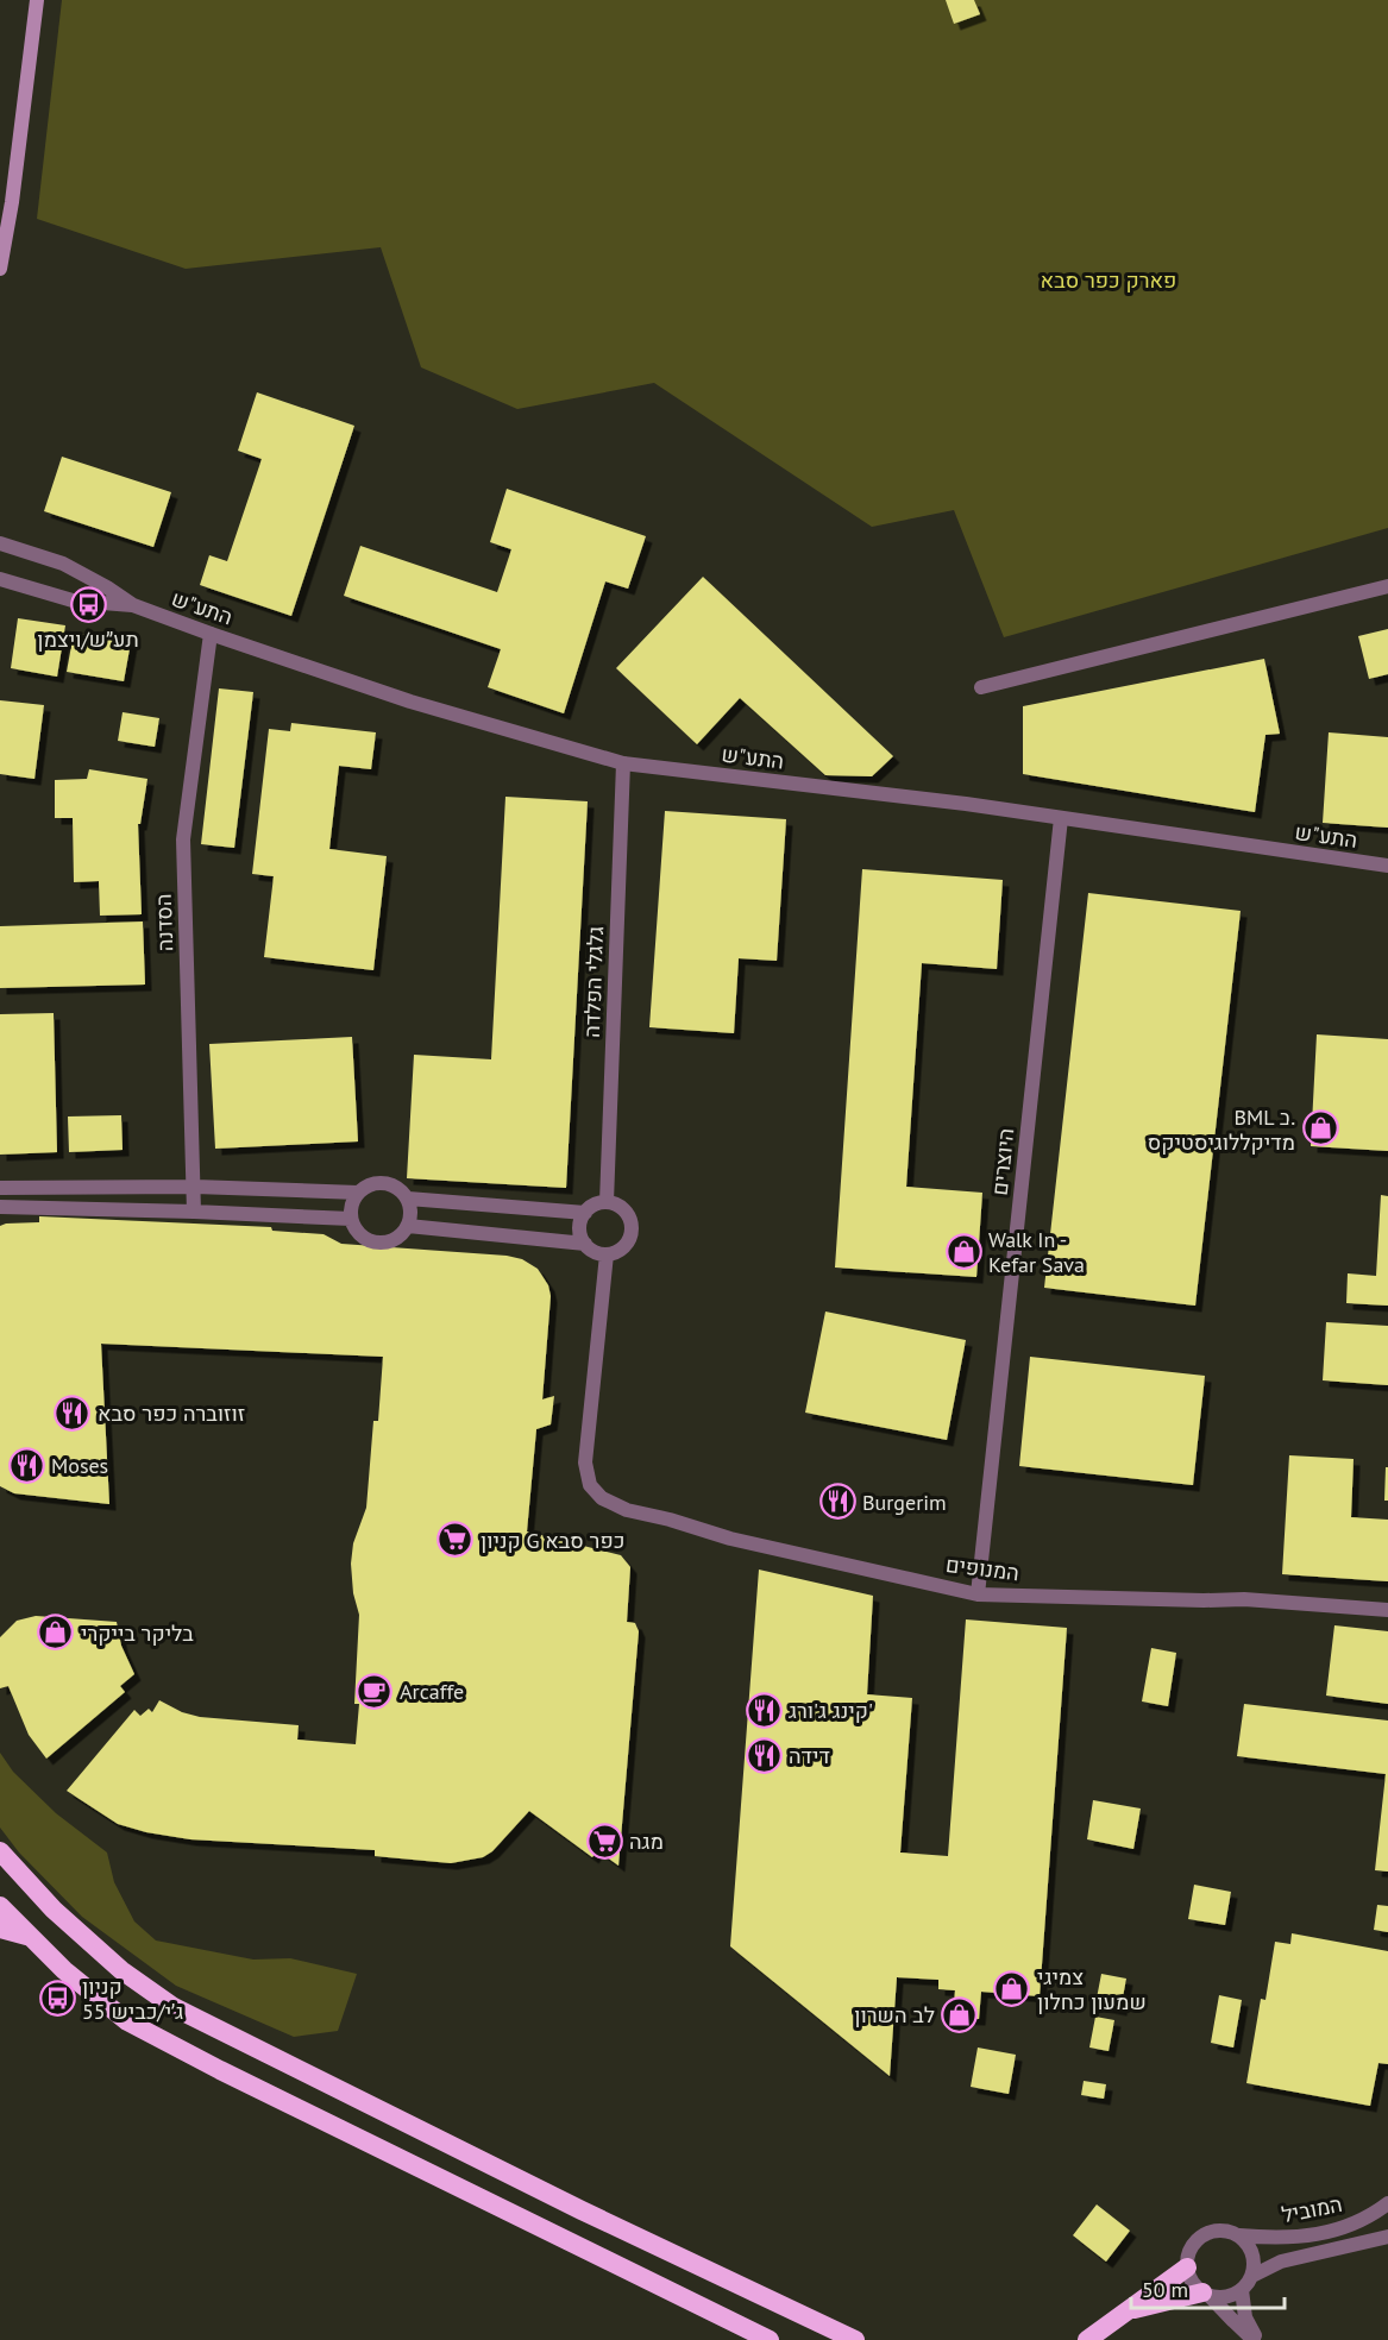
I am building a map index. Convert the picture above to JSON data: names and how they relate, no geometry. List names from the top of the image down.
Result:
{
  "streets": {
    "street": [
      "התע\"ש",
      "הסדנה",
      "גלגלי הפלדה",
      "היוצרים",
      "המנופים",
      "המוביל"
    ]
  },
  "crossings": [
    ["התע\"ש", "הסדנה"],
    ["התע\"ש", "גלגלי הפלדה"],
    ["התע\"ש", "היוצרים"],
    ["גלגלי הפלדה", "המנופים"],
    ["היוצרים", "המנופים"]
  ],
  "parks": ["פארק כפר סבא"],
  "places": {
    "bus stop": ["תע״ש/ויצמן", "קניון ג׳י/כביש 55"],
    "shop": [
      "BML ב. מדיקללוגיסטיקס",
      "Walk In - Kefar Sava",
      "בליקר בייקרי",
      "צמיגי שמעון כחלון",
      "לב השרון"
    ],
    "restaurant": [
      "זוזוברה כפר סבא",
      "Moses",
      "Burgerim",
      "קינג ג'ורג'",
      "דידה"
    ],
    "supermarket": ["קניון G כפר סבא", "מגה"],
    "cafe": ["Arcaffe"]
  },
  "scale_bar": "50 m"
}
